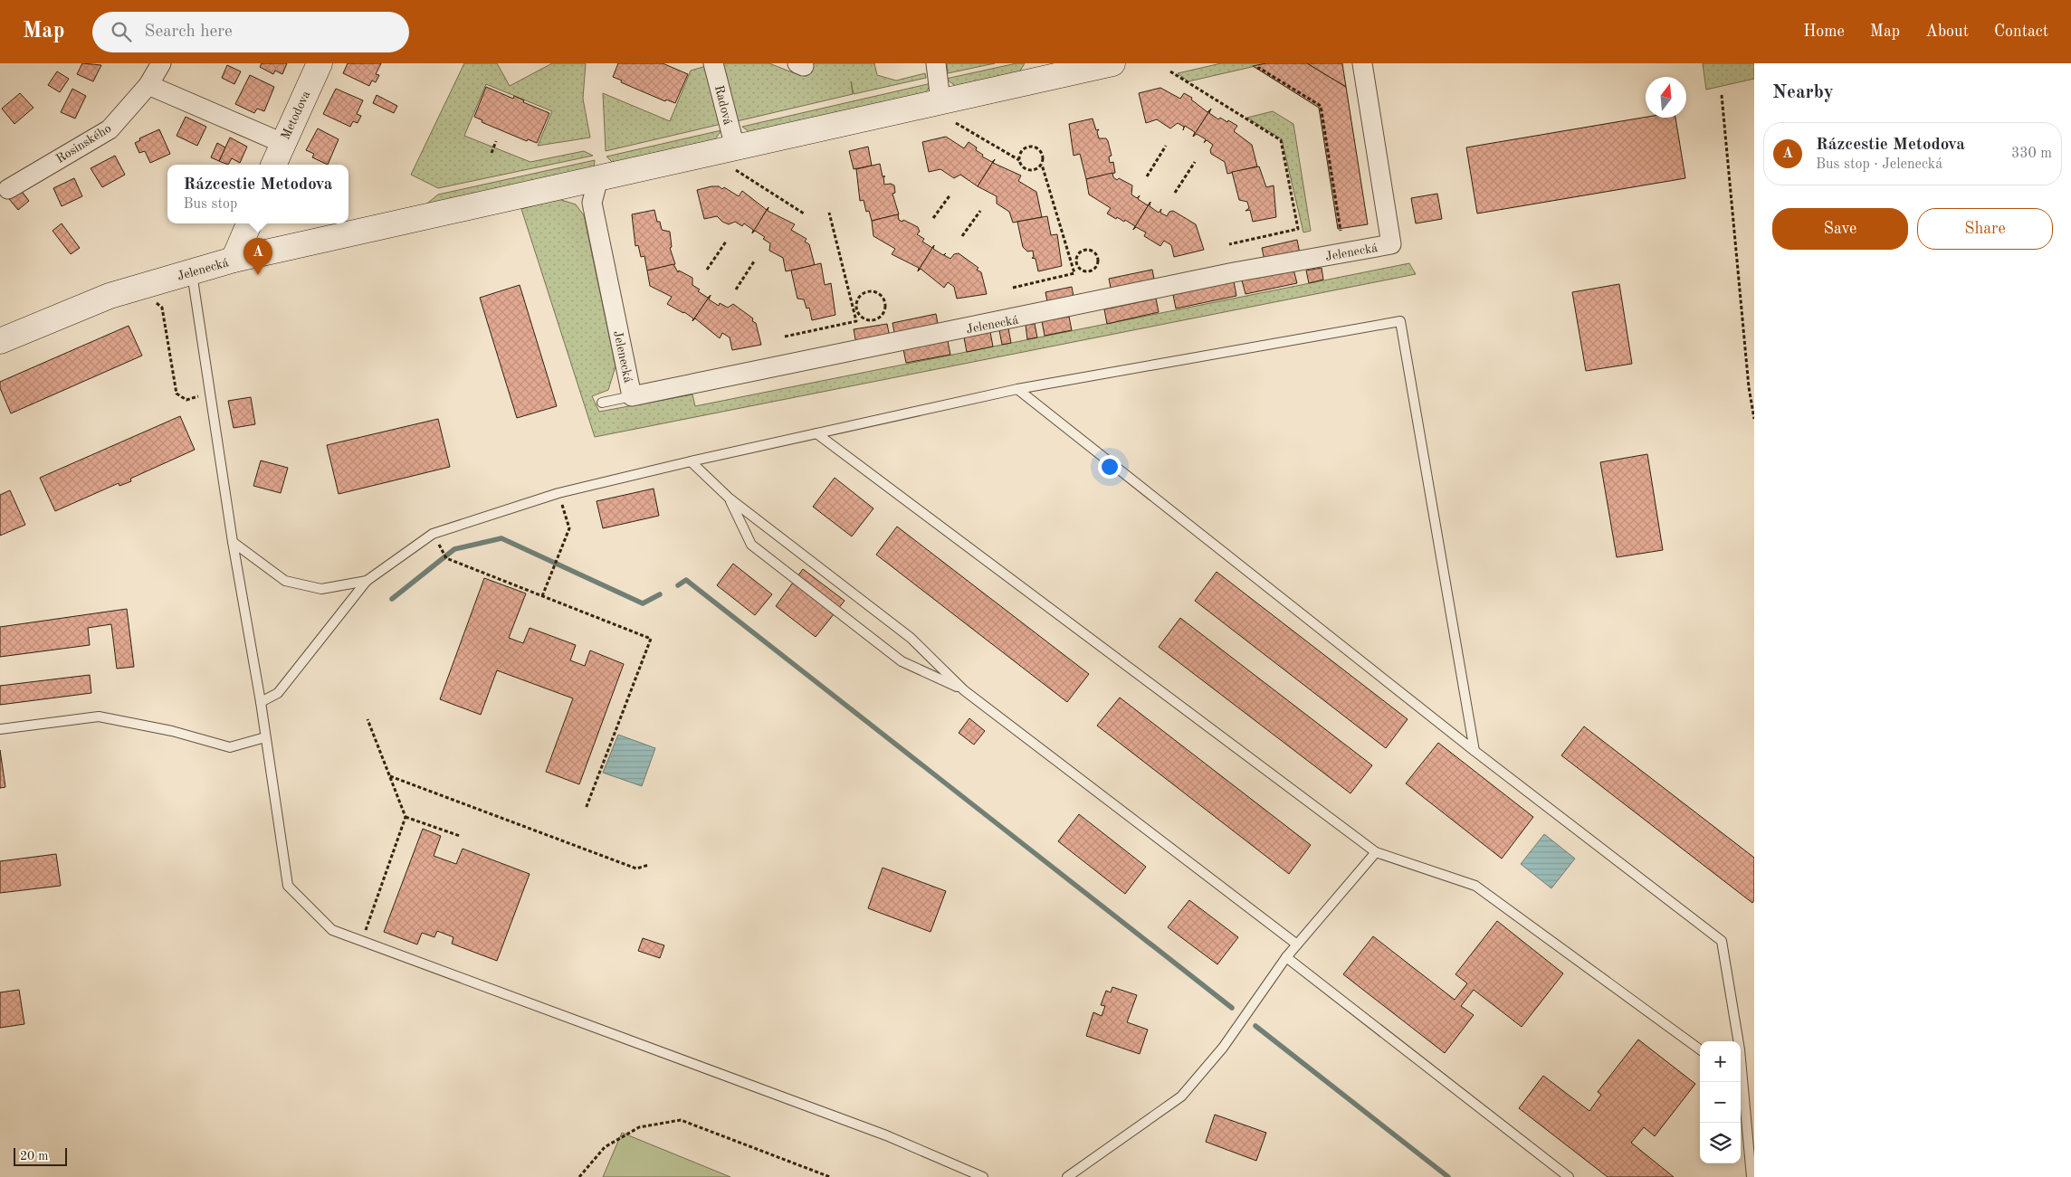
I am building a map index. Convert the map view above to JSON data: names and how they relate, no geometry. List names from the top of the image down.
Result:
{
  "streets": {
    "street": [
      "Radová",
      "Metodova",
      "Rosinského",
      "Jelenecká"
    ]
  },
  "crossings": [
    ["Radová", "Jelenecká"]
  ],
  "scale_bar": "20 m",
  "north": "top",
  "page": {
    "header": "Map",
    "search": "Search here",
    "nav": [
      "Home",
      "Map",
      "About",
      "Contact"
    ],
    "heading": "Nearby",
    "list": [
      {
        "mark": "A",
        "name": "Rázcestie Metodova",
        "note": "Bus stop · Jelenecká",
        "value": "330 m"
      }
    ],
    "popup": ["Rázcestie Metodova", "Bus stop"],
    "buttons": ["Save", "Share"],
    "pins": "A",
    "map_buttons": ["+", "−"],
    "scale": "20 m"
  }
}
